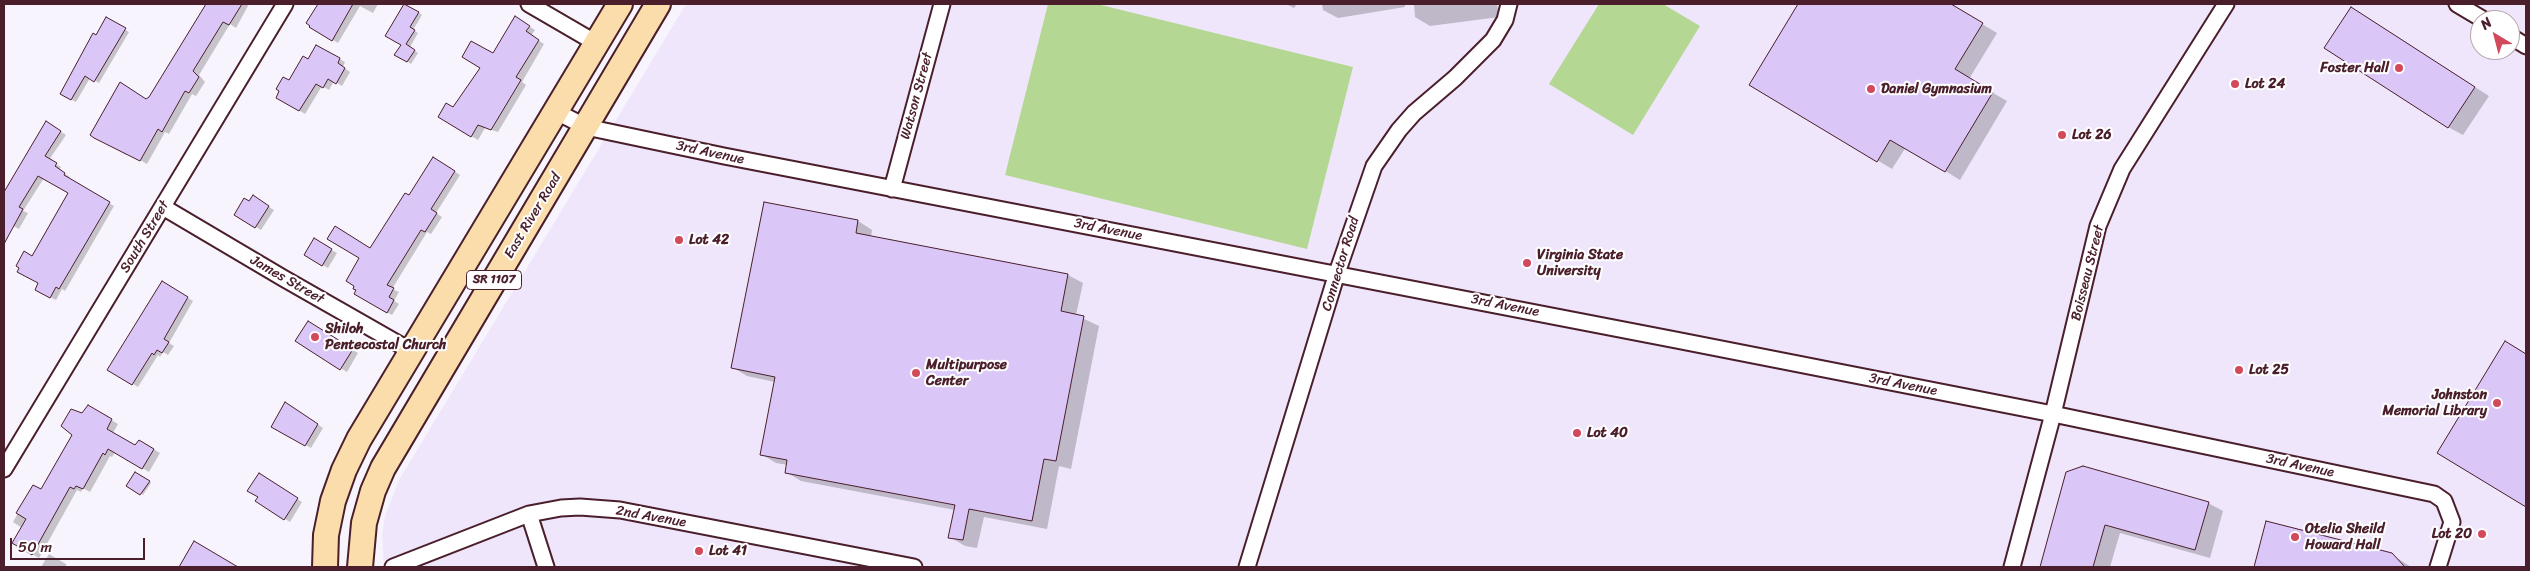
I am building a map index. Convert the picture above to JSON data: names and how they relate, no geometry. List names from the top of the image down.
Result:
{
  "streets": {
    "main road": ["East River Road", "SR 1107"],
    "street": [
      "Watson Street",
      "3rd Avenue",
      "South Street",
      "Connector Road",
      "Boisseau Street",
      "James Street",
      "2nd Avenue"
    ]
  },
  "crossings": [
    ["Watson Street", "3rd Avenue"],
    ["3rd Avenue", "East River Road"],
    ["3rd Avenue", "Connector Road"],
    ["3rd Avenue", "Boisseau Street"],
    ["3rd Avenue", "SR 1107"],
    ["South Street", "James Street"],
    ["James Street", "SR 1107"]
  ],
  "places": [
    "Foster Hall",
    "Lot 24",
    "Daniel Gymnasium",
    "Lot 26",
    "Lot 42",
    "Virginia State University",
    "Shiloh Pentecostal Church",
    "Lot 25",
    "Multipurpose Center",
    "Johnston Memorial Library",
    "Lot 40",
    "Lot 20",
    "Otelia Sheild Howard Hall",
    "Lot 41"
  ],
  "scale_bar": "50 m",
  "north": "top left"
}
